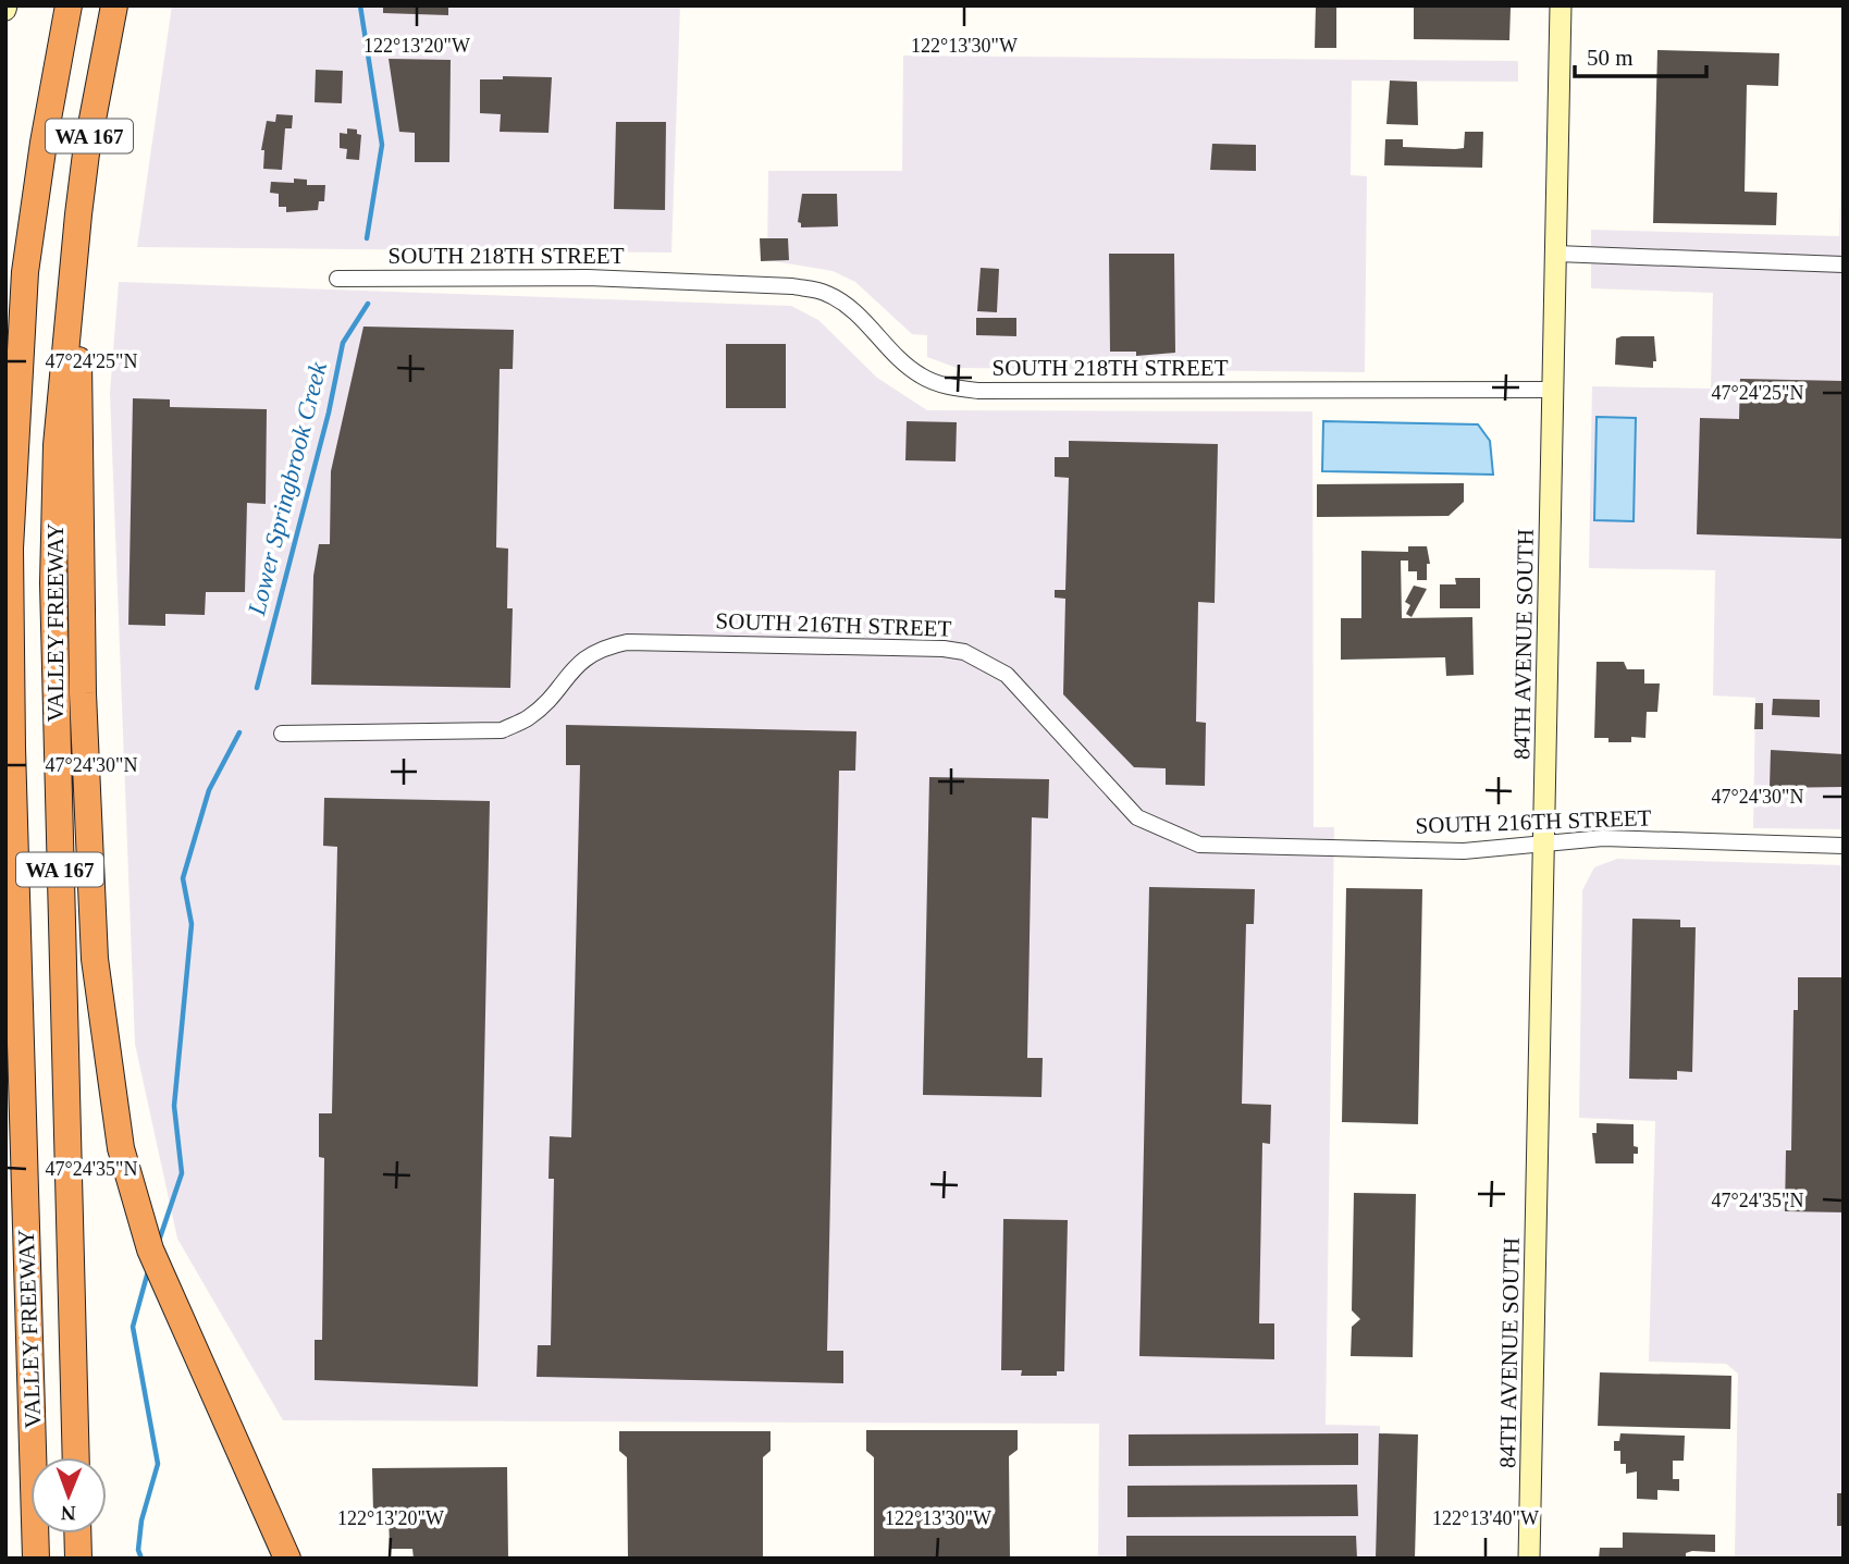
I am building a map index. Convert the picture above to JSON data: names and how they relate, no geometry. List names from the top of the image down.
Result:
{
  "streets": {
    "highway": ["WA 167", "VALLEY FREEWAY"],
    "main road": ["84TH AVENUE SOUTH"],
    "street": ["SOUTH 218TH STREET", "SOUTH 216TH STREET"]
  },
  "crossings": [
    ["SOUTH 218TH STREET", "84TH AVENUE SOUTH"],
    ["SOUTH 216TH STREET", "84TH AVENUE SOUTH"]
  ],
  "water": ["Lower Springbrook Creek"],
  "scale_bar": "50 m",
  "north": "bottom",
  "coordinates": [
    "122°13'20\"W",
    "122°13'30\"W",
    "47°24'25\"N",
    "47°24'30\"N",
    "47°24'35\"N",
    "122°13'40\"W"
  ]
}
